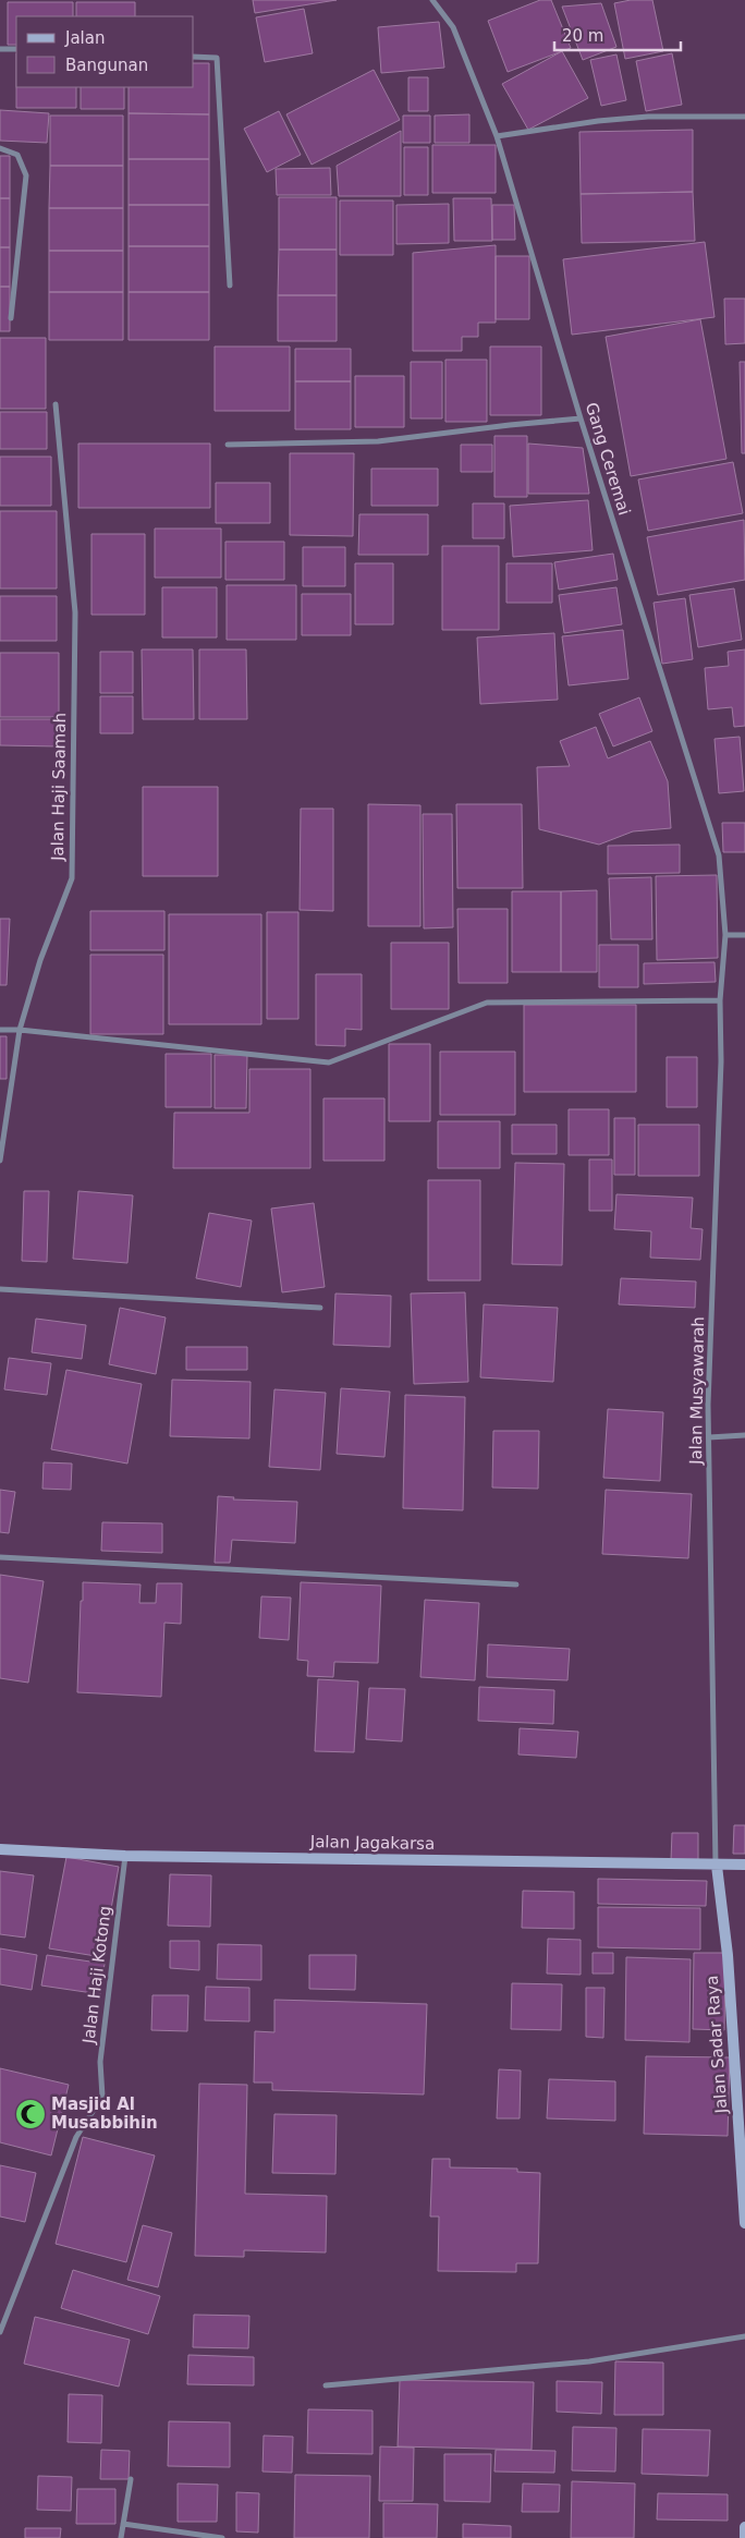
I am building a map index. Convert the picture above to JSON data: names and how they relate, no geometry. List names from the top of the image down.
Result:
{
  "streets": {
    "main road": ["Jalan Jagakarsa", "Jalan Sadar Raya"],
    "street": [
      "Gang Ceremai",
      "Jalan Haji Saamah",
      "Jalan Musyawarah",
      "Jalan Haji Kotong"
    ]
  },
  "crossings": [
    ["Gang Ceremai", "Jalan Musyawarah"],
    ["Jalan Musyawarah", "Jalan Jagakarsa"],
    ["Jalan Musyawarah", "Jalan Sadar Raya"],
    ["Jalan Jagakarsa", "Jalan Haji Kotong"],
    ["Jalan Jagakarsa", "Jalan Sadar Raya"]
  ],
  "places": {
    "mosque": ["Masjid Al Musabbihin"]
  },
  "legend": ["Jalan", "Bangunan"],
  "scale_bar": "20 m"
}
